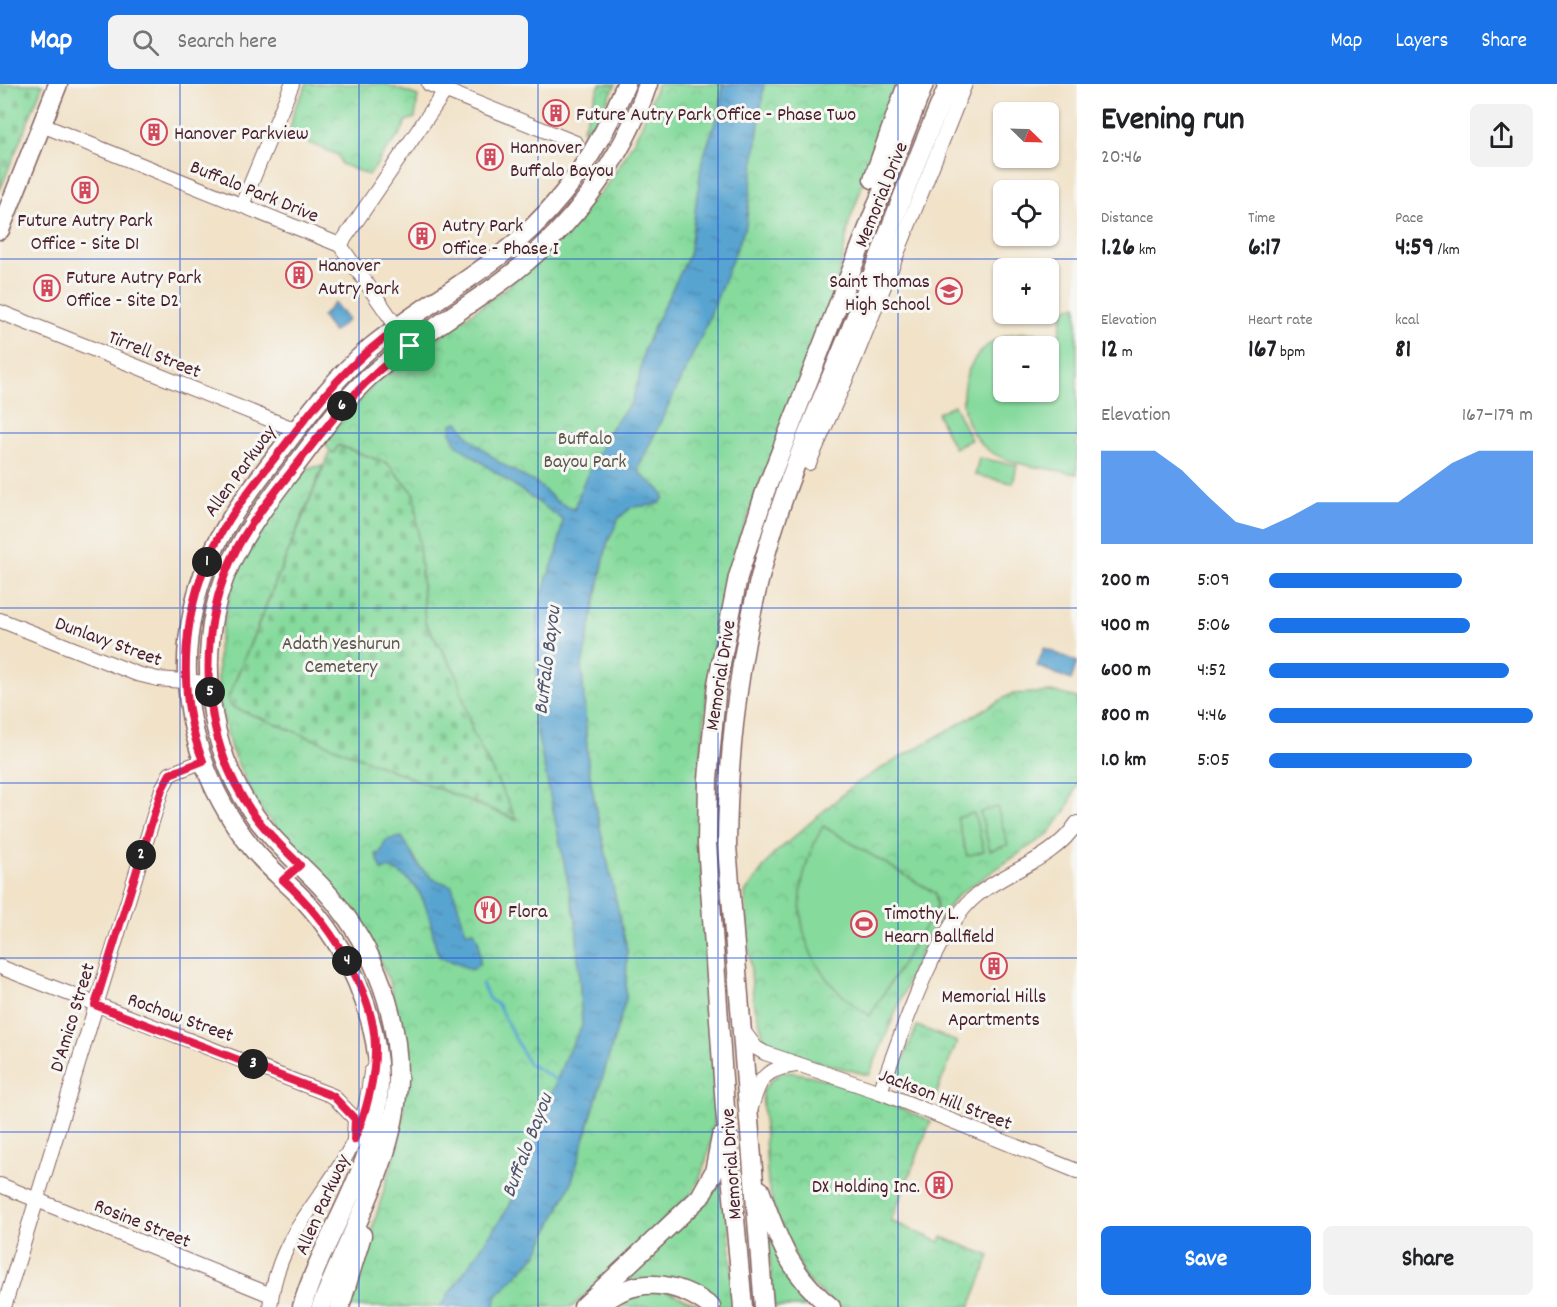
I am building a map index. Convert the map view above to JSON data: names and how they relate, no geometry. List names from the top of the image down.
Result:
{
  "streets": {
    "main road": ["Memorial Drive", "Allen Parkway"],
    "street": [
      "Buffalo Park Drive",
      "Tirrell Street",
      "Dunlavy Street",
      "Rochow Street",
      "D'Amico Street",
      "Jackson Hill Street",
      "Rosine Street"
    ]
  },
  "crossings": [
    ["Memorial Drive", "Jackson Hill Street"],
    ["Tirrell Street", "Allen Parkway"],
    ["Allen Parkway", "Dunlavy Street"],
    ["Allen Parkway", "D'Amico Street"],
    ["Rochow Street", "D'Amico Street"],
    ["D'Amico Street", "Rosine Street"]
  ],
  "water": ["Buffalo Bayou"],
  "parks": ["Buffalo Bayou Park", "Adath Yeshurun Cemetery"],
  "places": {
    "building": [
      "Future Autry Park Office - Phase Two",
      "Hanover Parkview",
      "Hannover Buffalo Bayou",
      "Future Autry Park Office - Site D1",
      "Autry Park Office - Phase I",
      "Hanover Autry Park",
      "Future Autry Park Office - Site D2",
      "Memorial Hills Apartments",
      "DX Holding Inc."
    ],
    "school or university": ["Saint Thomas High School"],
    "restaurant": ["Flora"],
    "sports": ["Timothy L. Hearn Ballfield"]
  },
  "north": "bottom right",
  "page": {
    "header": "Map",
    "search": "Search here",
    "nav": ["Map", "Layers", "Share"],
    "heading": ["Evening run", "20:46"],
    "map_buttons": ["+", "−"],
    "stats": [
      ["Distance", "1.26 km"],
      ["Time", "6:17"],
      ["Pace", "4:59 /km"],
      ["Elevation", "12 m"],
      ["Heart rate", "167 bpm"],
      ["kcal", "81"]
    ],
    "chart": ["Elevation", "167–179 m"],
    "pins": [
      "6",
      "1",
      "5",
      "2",
      "4",
      "3"
    ],
    "list": [
      {
        "name": "200 m",
        "note": "5:09"
      },
      {
        "name": "400 m",
        "note": "5:06"
      },
      {
        "name": "600 m",
        "note": "4:52"
      },
      {
        "name": "800 m",
        "note": "4:46"
      },
      {
        "name": "1.0 km",
        "note": "5:05"
      }
    ],
    "buttons": ["Save", "Share"]
  }
}
